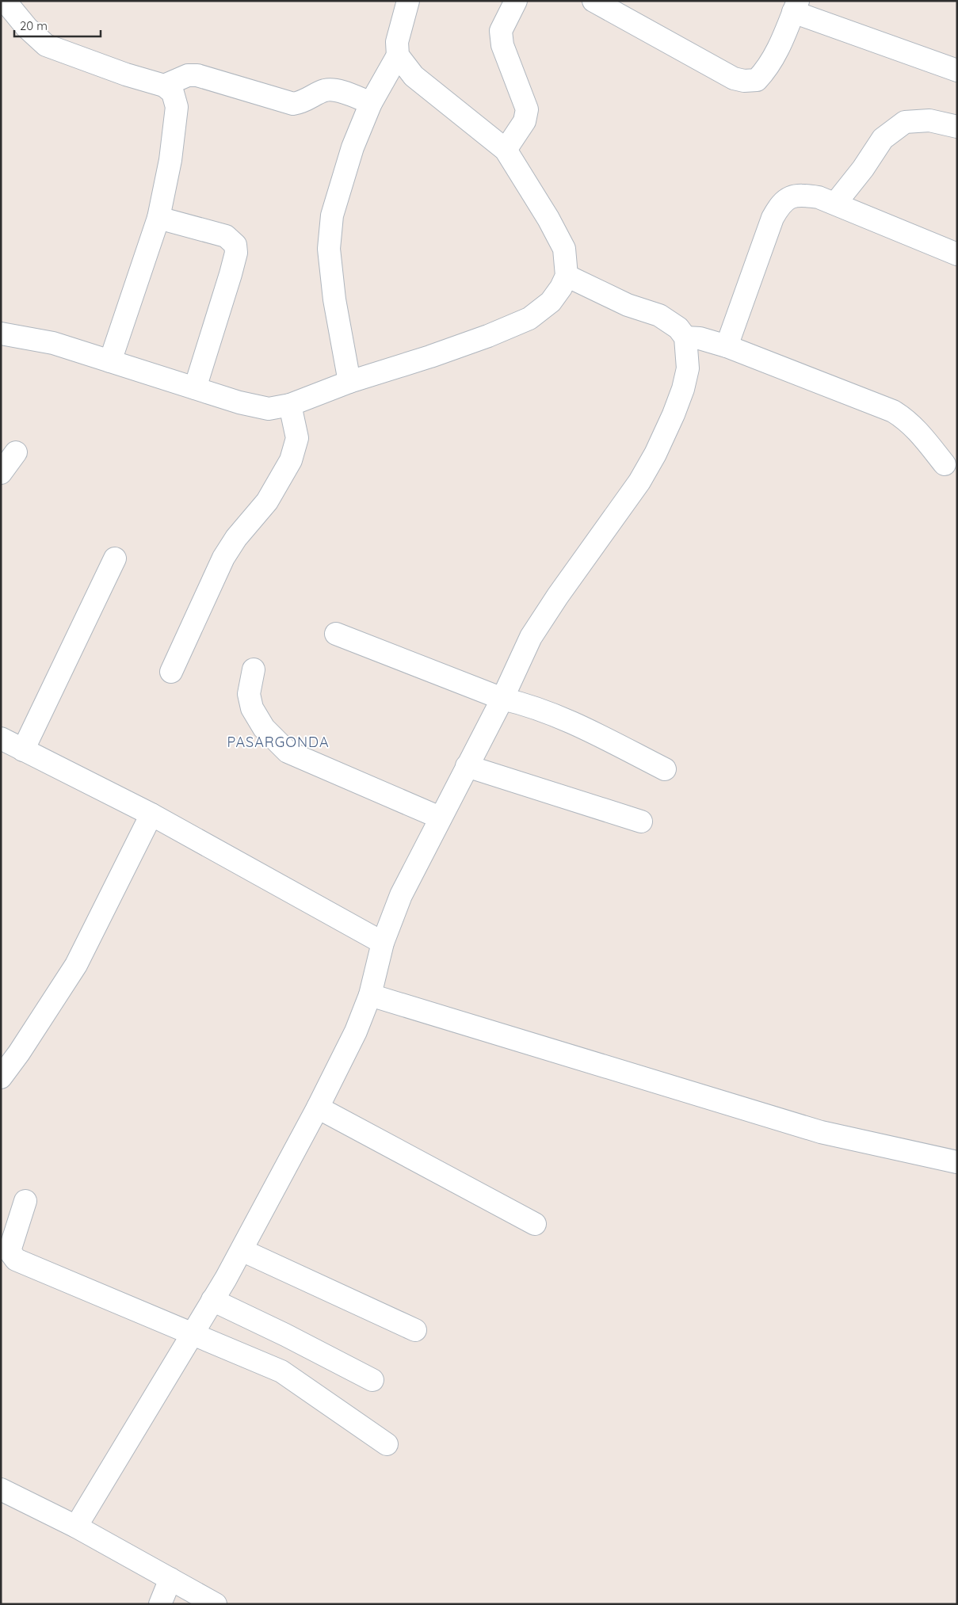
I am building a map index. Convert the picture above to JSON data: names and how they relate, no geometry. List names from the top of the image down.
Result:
{
  "districts": ["PASARGONDA"],
  "scale_bar": "20 m"
}
